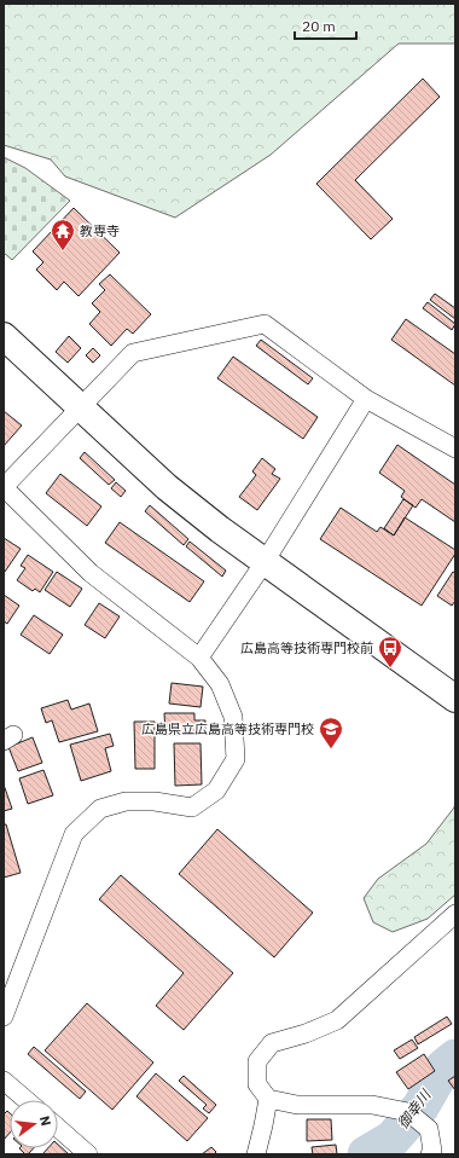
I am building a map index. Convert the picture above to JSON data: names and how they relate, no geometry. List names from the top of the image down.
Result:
{
  "water": ["御幸川"],
  "places": {
    "temple": ["教専寺"],
    "bus stop": ["広島高等技術専門校前"],
    "school or university": ["広島県立広島高等技術専門校"]
  },
  "scale_bar": "20 m",
  "north": "right"
}
